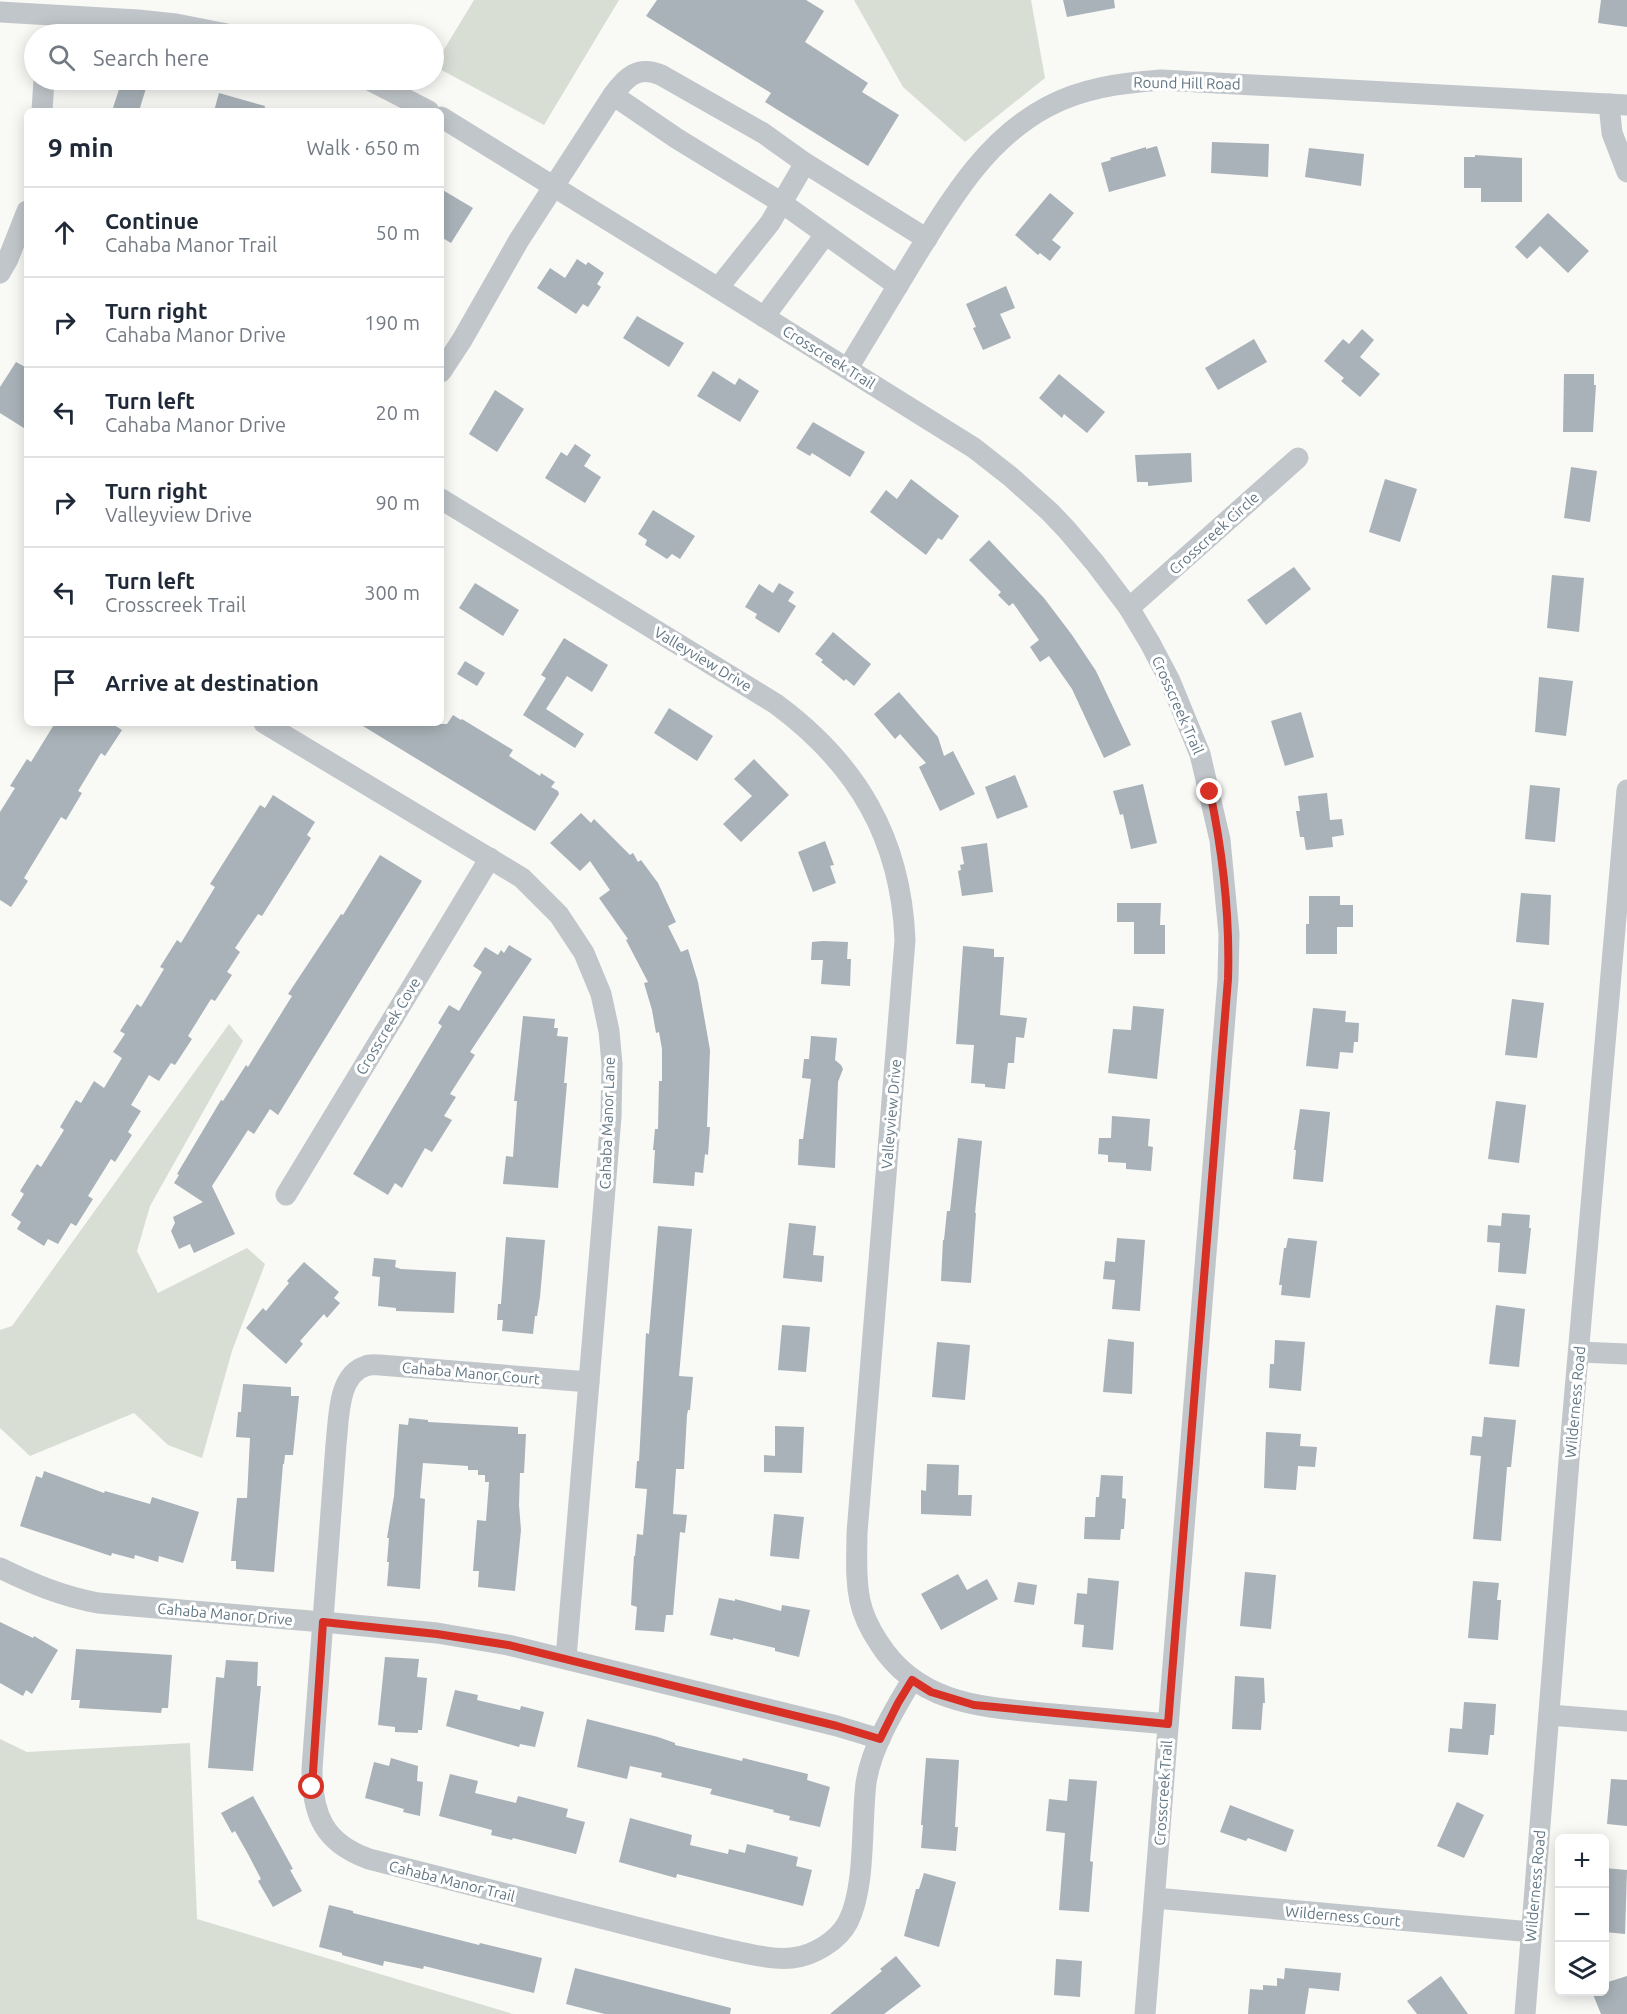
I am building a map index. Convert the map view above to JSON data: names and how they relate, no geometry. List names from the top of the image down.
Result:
{
  "streets": {
    "street": [
      "Round Hill Road",
      "Crosscreek Trail",
      "Crosscreek Circle",
      "Valleyview Drive",
      "Crosscreek Cove",
      "Cahaba Manor Lane",
      "Cahaba Manor Court",
      "Wilderness Road",
      "Cahaba Manor Drive",
      "Cahaba Manor Trail",
      "Wilderness Court"
    ]
  },
  "crossings": [
    ["Round Hill Road", "Crosscreek Trail"],
    ["Crosscreek Trail", "Crosscreek Circle"],
    ["Crosscreek Trail", "Valleyview Drive"],
    ["Crosscreek Trail", "Wilderness Court"],
    ["Crosscreek Cove", "Cahaba Manor Lane"],
    ["Cahaba Manor Lane", "Cahaba Manor Court"],
    ["Cahaba Manor Lane", "Cahaba Manor Drive"],
    ["Cahaba Manor Court", "Cahaba Manor Trail"],
    ["Wilderness Road", "Wilderness Court"],
    ["Cahaba Manor Drive", "Cahaba Manor Trail"]
  ],
  "page": {
    "search": "Search here",
    "heading": ["9 min", "Walk · 650 m"],
    "list": [
      ["Continue", "Cahaba Manor Trail", "50 m"],
      ["Turn right", "Cahaba Manor Drive", "190 m"],
      ["Turn left", "Cahaba Manor Drive", "20 m"],
      ["Turn right", "Valleyview Drive", "90 m"],
      ["Turn left", "Crosscreek Trail", "300 m"],
      "Arrive at destination"
    ],
    "map_buttons": ["+", "−"]
  }
}
